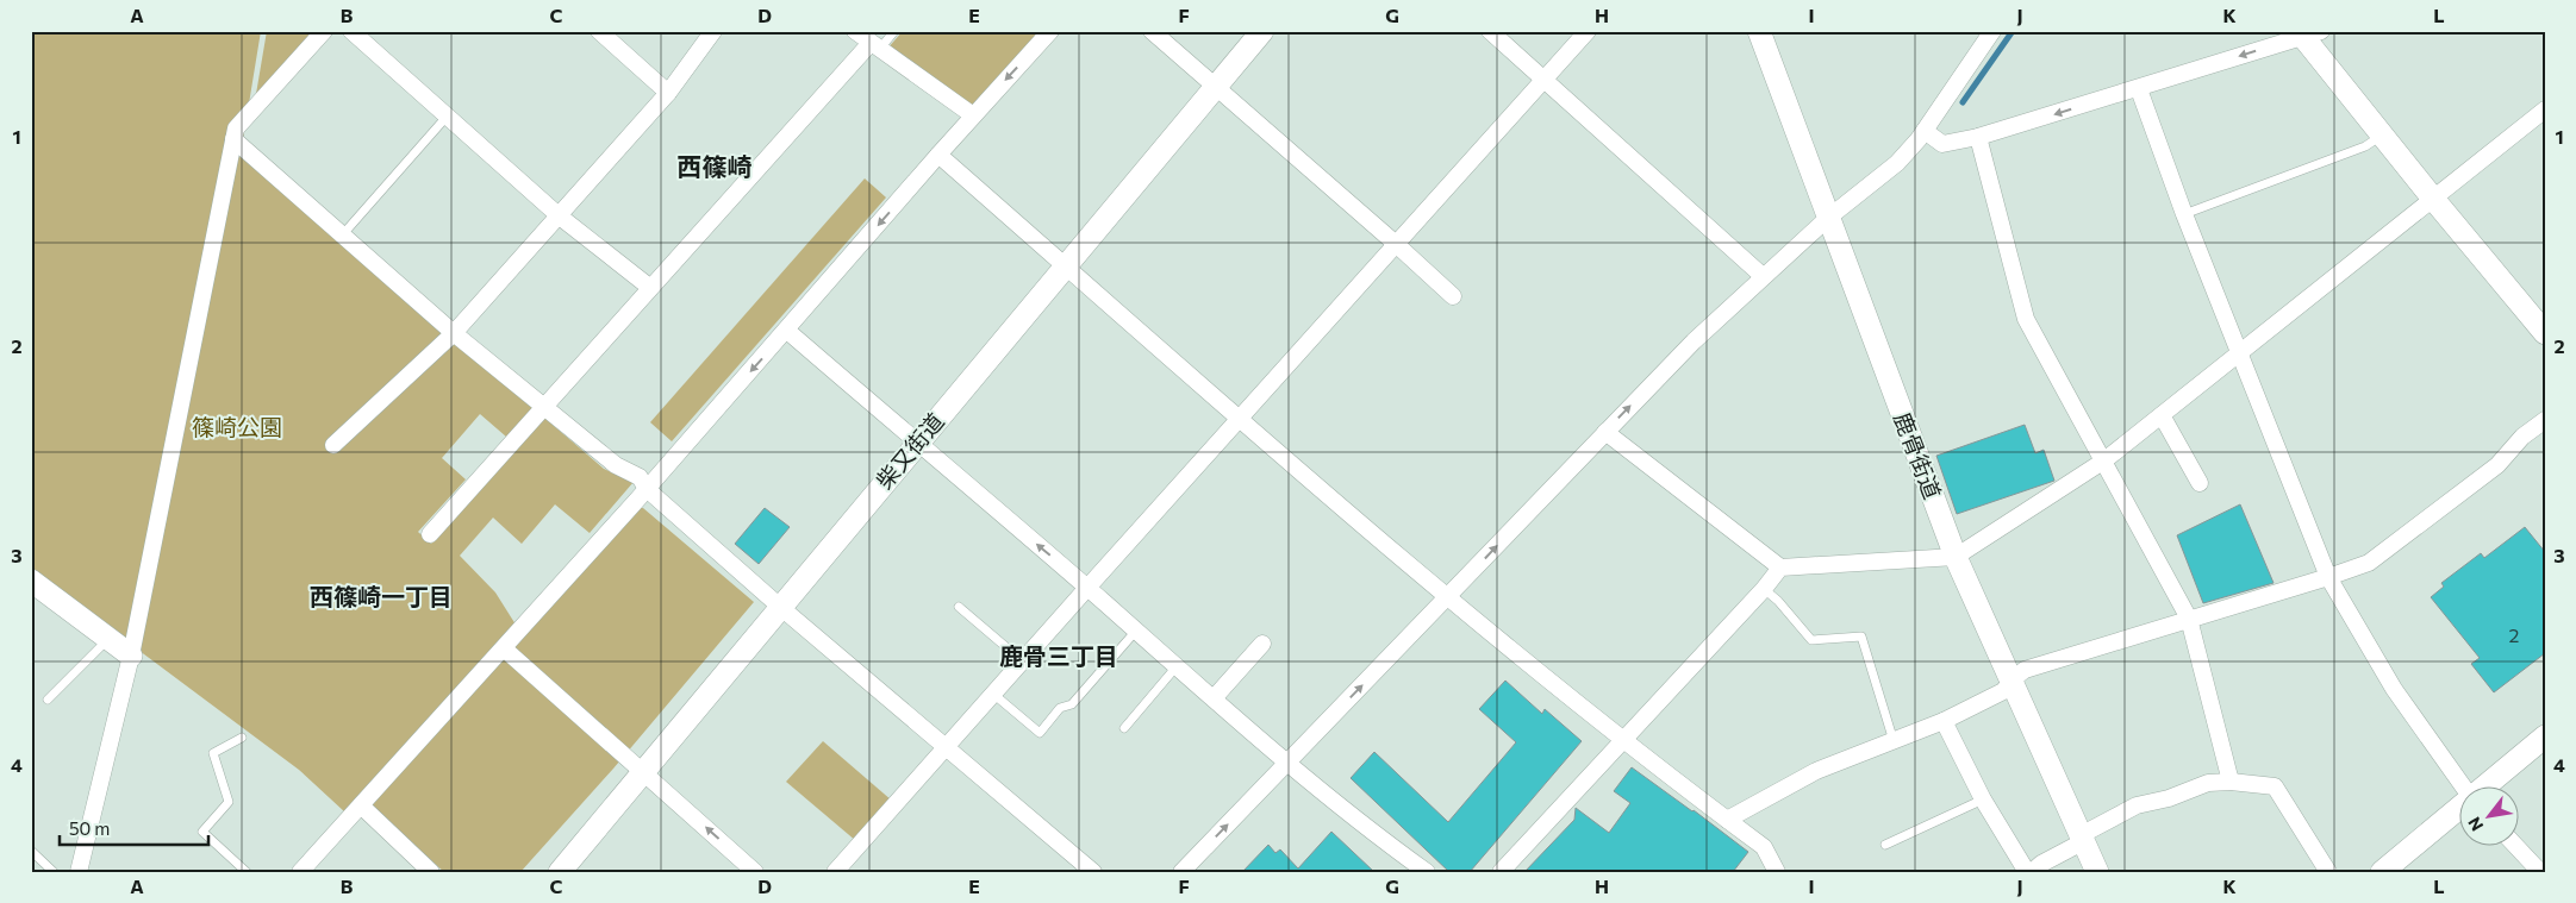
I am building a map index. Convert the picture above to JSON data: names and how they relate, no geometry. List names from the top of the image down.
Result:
{
  "streets": {
    "street": ["柴又街道", "鹿骨街道"]
  },
  "districts": ["西篠崎", "西篠崎一丁目", "鹿骨三丁目"],
  "parks": ["篠崎公園"],
  "house_numbers": ["2"],
  "scale_bar": "50 m",
  "north": "bottom left",
  "grid": {
    "columns": [
      "A",
      "B",
      "C",
      "D",
      "E",
      "F",
      "G",
      "H",
      "I",
      "J",
      "K",
      "L"
    ],
    "rows": [
      "1",
      "2",
      "3",
      "4"
    ]
  }
}
